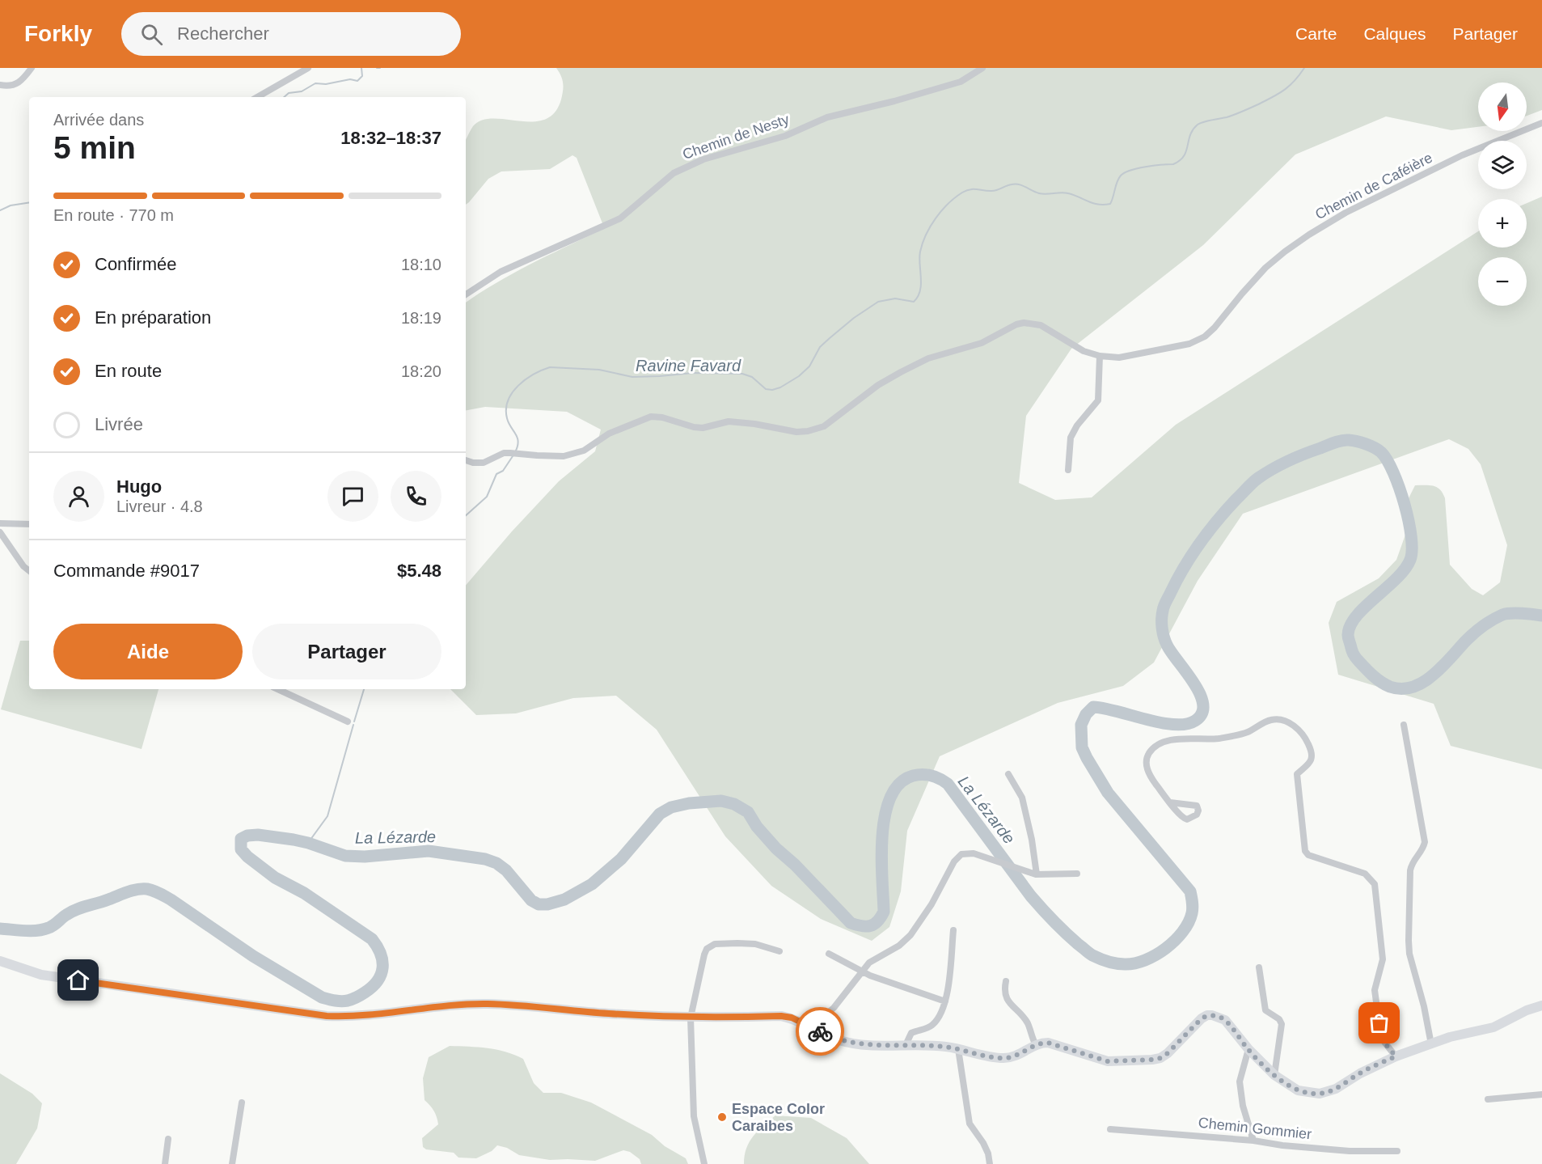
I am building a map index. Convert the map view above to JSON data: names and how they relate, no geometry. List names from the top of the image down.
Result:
{
  "streets": {
    "street": ["Chemin de Nesty", "Chemin de Caféière", "Chemin Gommier"]
  },
  "water": ["Ravine Favard", "La Lézarde"],
  "places": ["Espace Color Caraibes"],
  "north": "bottom",
  "page": {
    "header": "Forkly",
    "search": "Rechercher",
    "nav": ["Carte", "Calques", "Partager"],
    "map_buttons": ["+", "−"],
    "heading": ["5 min", "Arrivée dans", "18:32–18:37"],
    "panel": [
      "Hugo",
      "Livreur · 4.8",
      "Commande #9017",
      "$5.48"
    ],
    "bar": "En route · 770 m",
    "list": [
      ["Confirmée", "18:10"],
      ["En préparation", "18:19"],
      ["En route", "18:20"],
      "Livrée"
    ],
    "buttons": ["Aide", "Partager"]
  }
}
